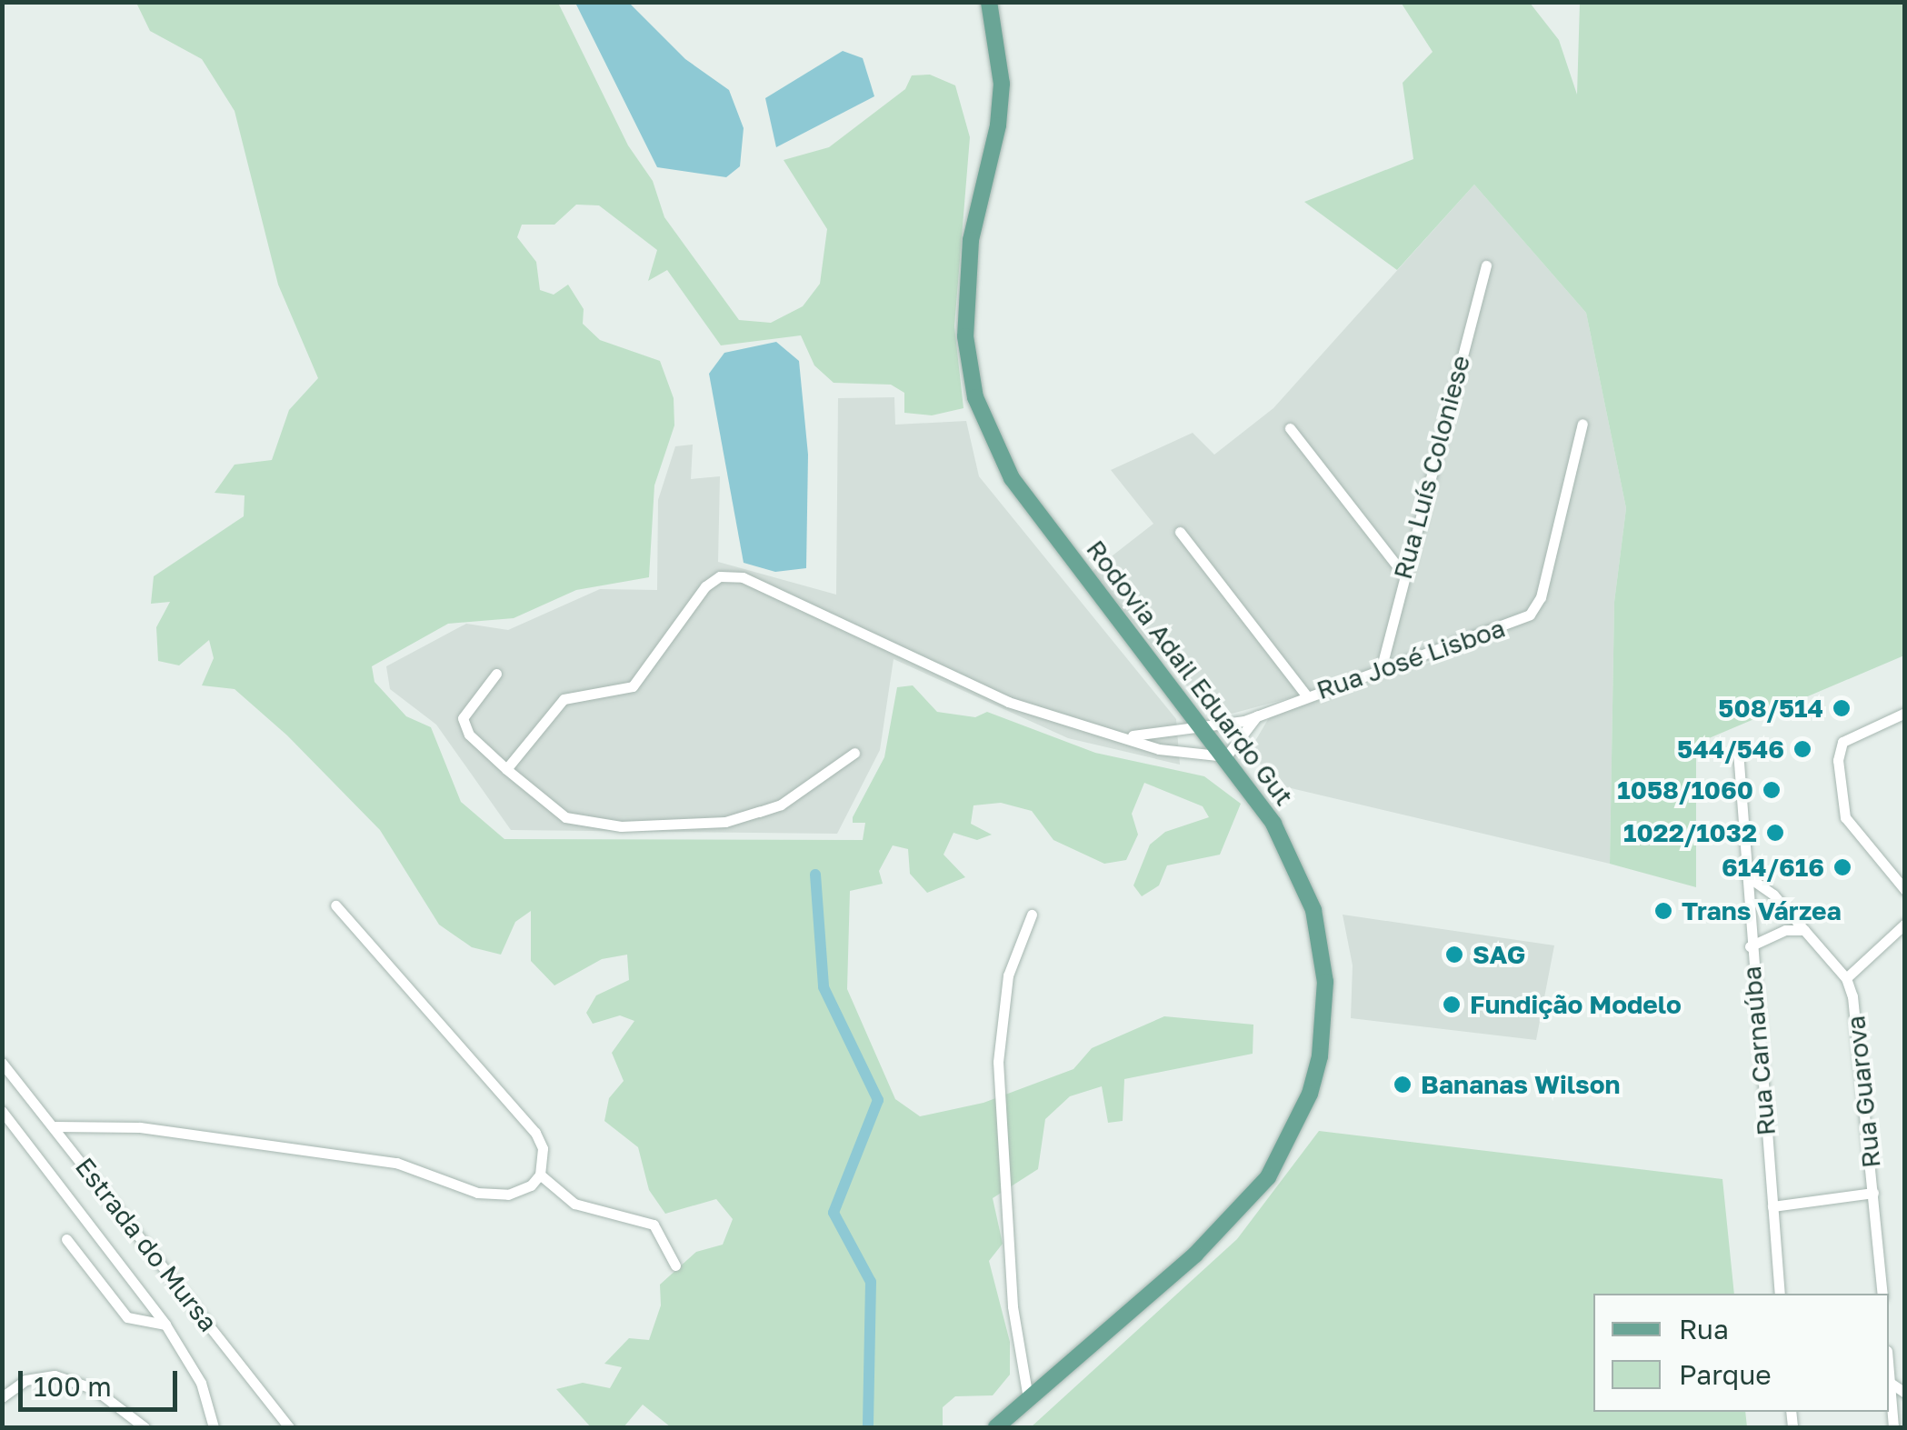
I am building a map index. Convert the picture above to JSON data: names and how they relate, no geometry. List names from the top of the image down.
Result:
{
  "streets": {
    "main road": ["Rodovia Adail Eduardo Gut"],
    "street": [
      "Rua Luís Coloniese",
      "Rua José Lisboa",
      "Rua Carnaúba",
      "Rua Guarova",
      "Estrada do Mursa"
    ]
  },
  "crossings": [
    ["Rua Luís Coloniese", "Rua José Lisboa"],
    ["Rua José Lisboa", "Rodovia Adail Eduardo Gut"],
    ["Rua Carnaúba", "Rua Guarova"]
  ],
  "places": [
    "508/514",
    "544/546",
    "1058/1060",
    "1022/1032",
    "614/616",
    "Trans Várzea",
    "SAG",
    "Fundição Modelo",
    "Bananas Wilson"
  ],
  "legend": ["Rua", "Parque"],
  "scale_bar": "100 m"
}
